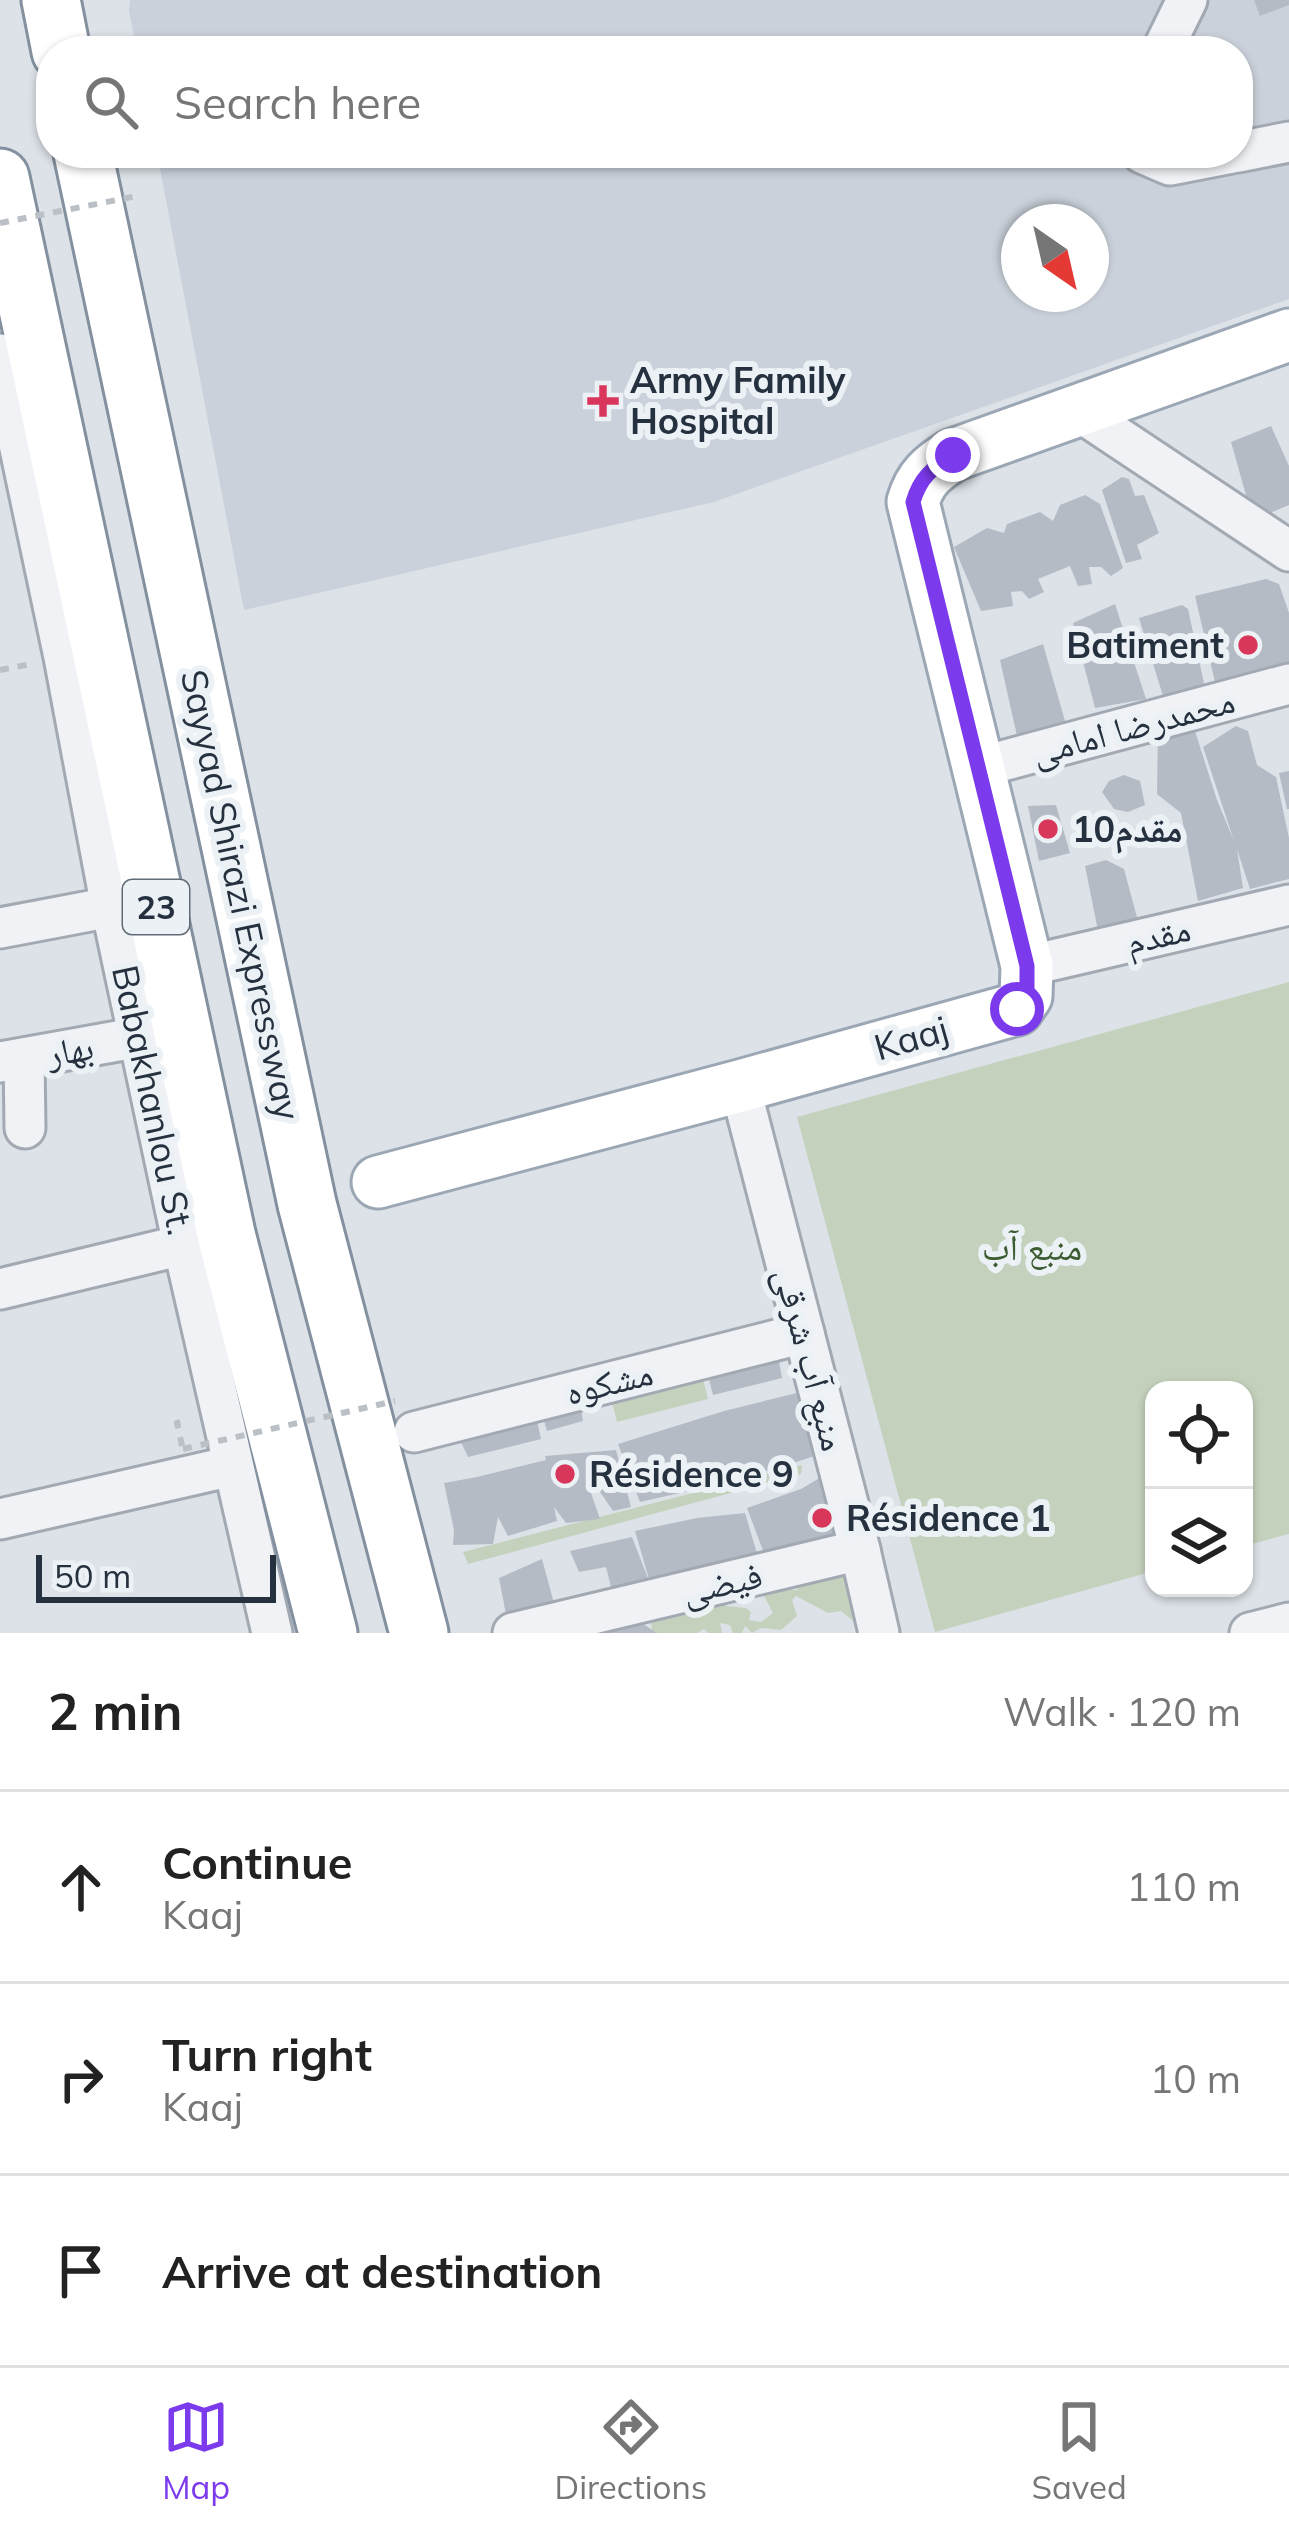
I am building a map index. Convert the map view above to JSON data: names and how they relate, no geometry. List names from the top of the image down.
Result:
{
  "streets": {
    "highway": ["Sayyad Shirazi Expressway", "23"],
    "main road": ["Kaaj"],
    "street": [
      "محمدرضا امامی",
      "مقدم",
      "بهار",
      "Babakhanlou St.",
      "منبع آب شرقی",
      "مشکوه",
      "فیضی"
    ]
  },
  "crossings": [
    ["مقدم", "Kaaj"],
    ["Kaaj", "منبع آب شرقی"],
    ["بهار", "Babakhanlou St."],
    ["منبع آب شرقی", "مشکوه"],
    ["منبع آب شرقی", "فیضی"]
  ],
  "parks": ["منبع آب"],
  "places": {
    "health": ["Army Family Hospital"],
    "other": [
      "Batiment",
      "10مقدم",
      "Résidence 9",
      "Résidence 1"
    ]
  },
  "scale_bar": "50 m",
  "north": "bottom right",
  "page": {
    "search": "Search here",
    "scale": "50 m",
    "heading": ["2 min", "Walk · 120 m"],
    "list": [
      ["Continue", "Kaaj", "110 m"],
      ["Turn right", "Kaaj", "10 m"],
      "Arrive at destination"
    ],
    "nav": ["Map", "Directions", "Saved"]
  }
}
